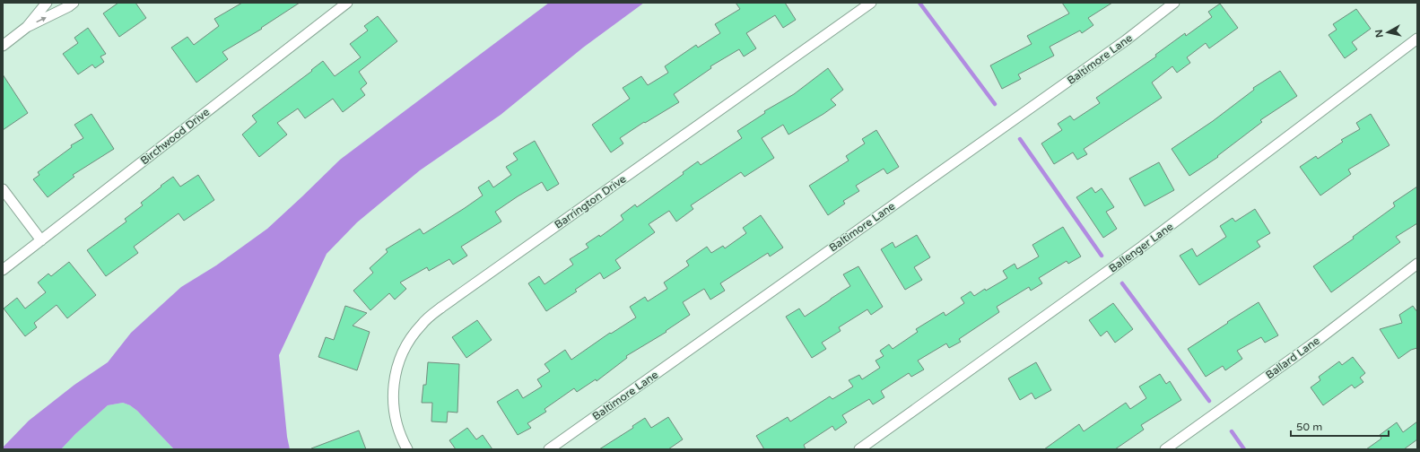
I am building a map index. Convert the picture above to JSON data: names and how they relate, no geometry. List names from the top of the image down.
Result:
{
  "streets": {
    "street": [
      "Baltimore Lane",
      "Birchwood Drive",
      "Barrington Drive",
      "Ballenger Lane",
      "Ballard Lane"
    ]
  },
  "scale_bar": "50 m",
  "north": "left"
}
